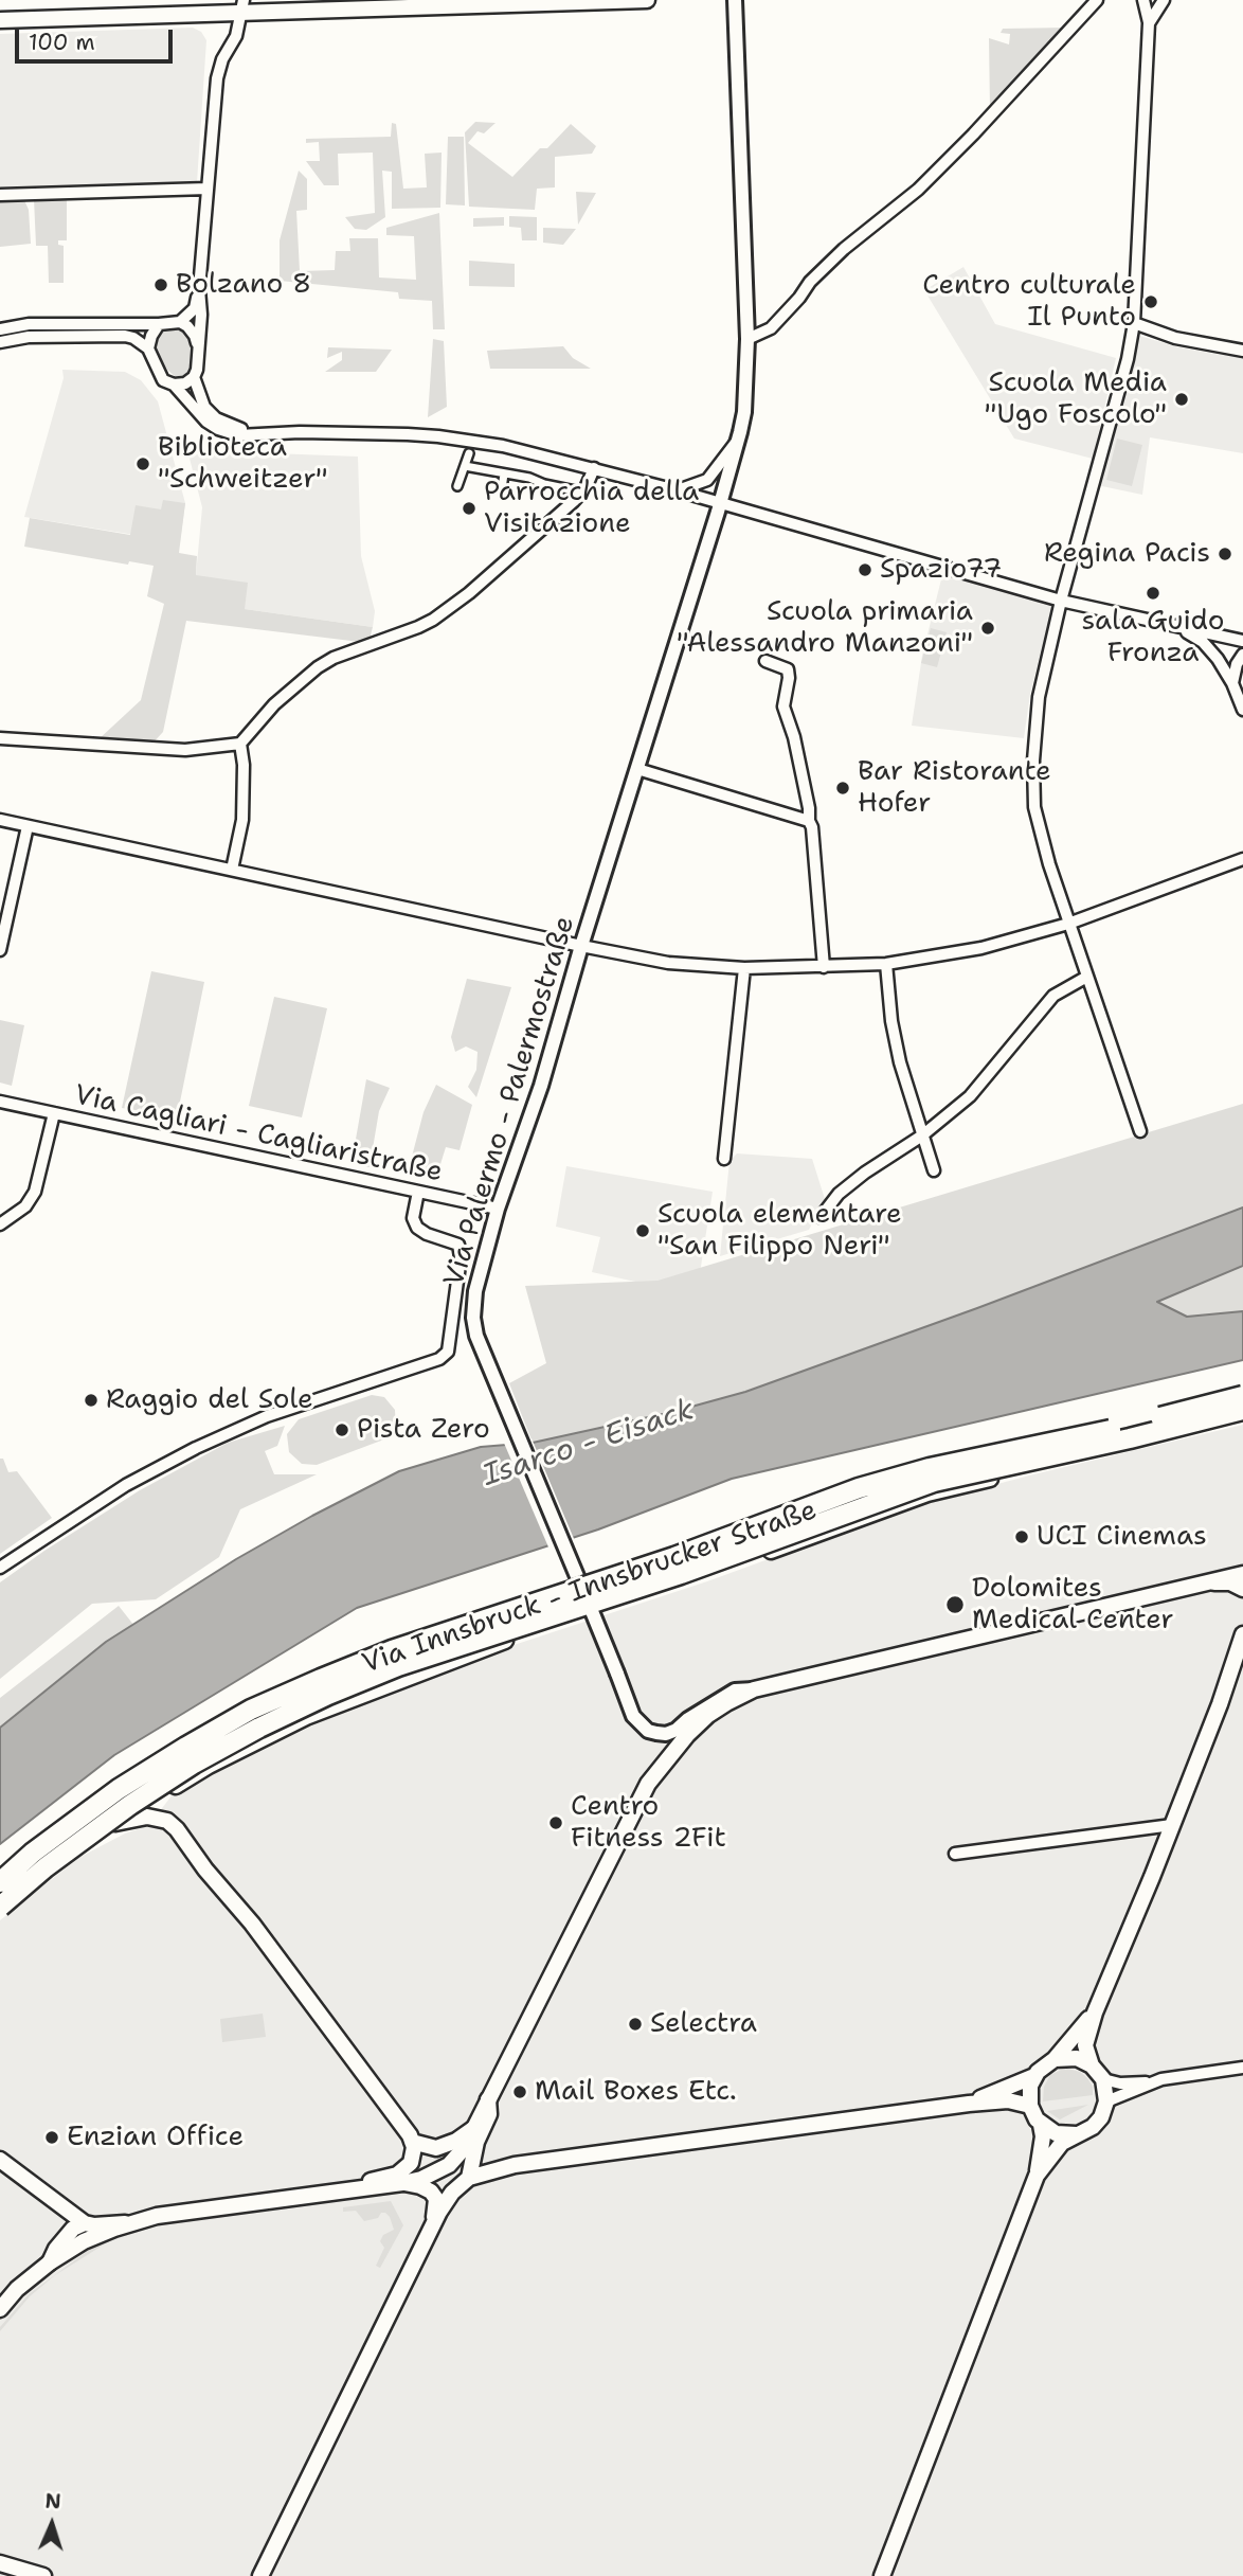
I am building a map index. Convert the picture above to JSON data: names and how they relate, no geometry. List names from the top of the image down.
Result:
{
  "streets": {
    "main road": ["Via Innsbruck - Innsbrucker Straße"],
    "street": ["Via Palermo - Palermostraße", "Via Cagliari - Cagliaristraße"]
  },
  "crossings": [
    ["Via Palermo - Palermostraße", "Via Cagliari - Cagliaristraße"]
  ],
  "water": ["Isarco - Eisack"],
  "places": [
    "Bolzano 8",
    "Centro culturale Il Punto",
    "Scuola Media \"Ugo Foscolo\"",
    "Biblioteca \"Schweitzer\"",
    "Parrocchia della Visitazione",
    "Regina Pacis",
    "Spazio77",
    "sala Guido Fronza",
    "Scuola primaria \"Alessandro Manzoni\"",
    "Bar Ristorante Hofer",
    "Scuola elementare \"San Filippo Neri\"",
    "Raggio del Sole",
    "Pista Zero",
    "UCI Cinemas",
    "Dolomites Medical Center",
    "Centro Fitness 2Fit",
    "Selectra",
    "Mail Boxes Etc.",
    "Enzian Office"
  ],
  "scale_bar": "100 m",
  "north": "top"
}
